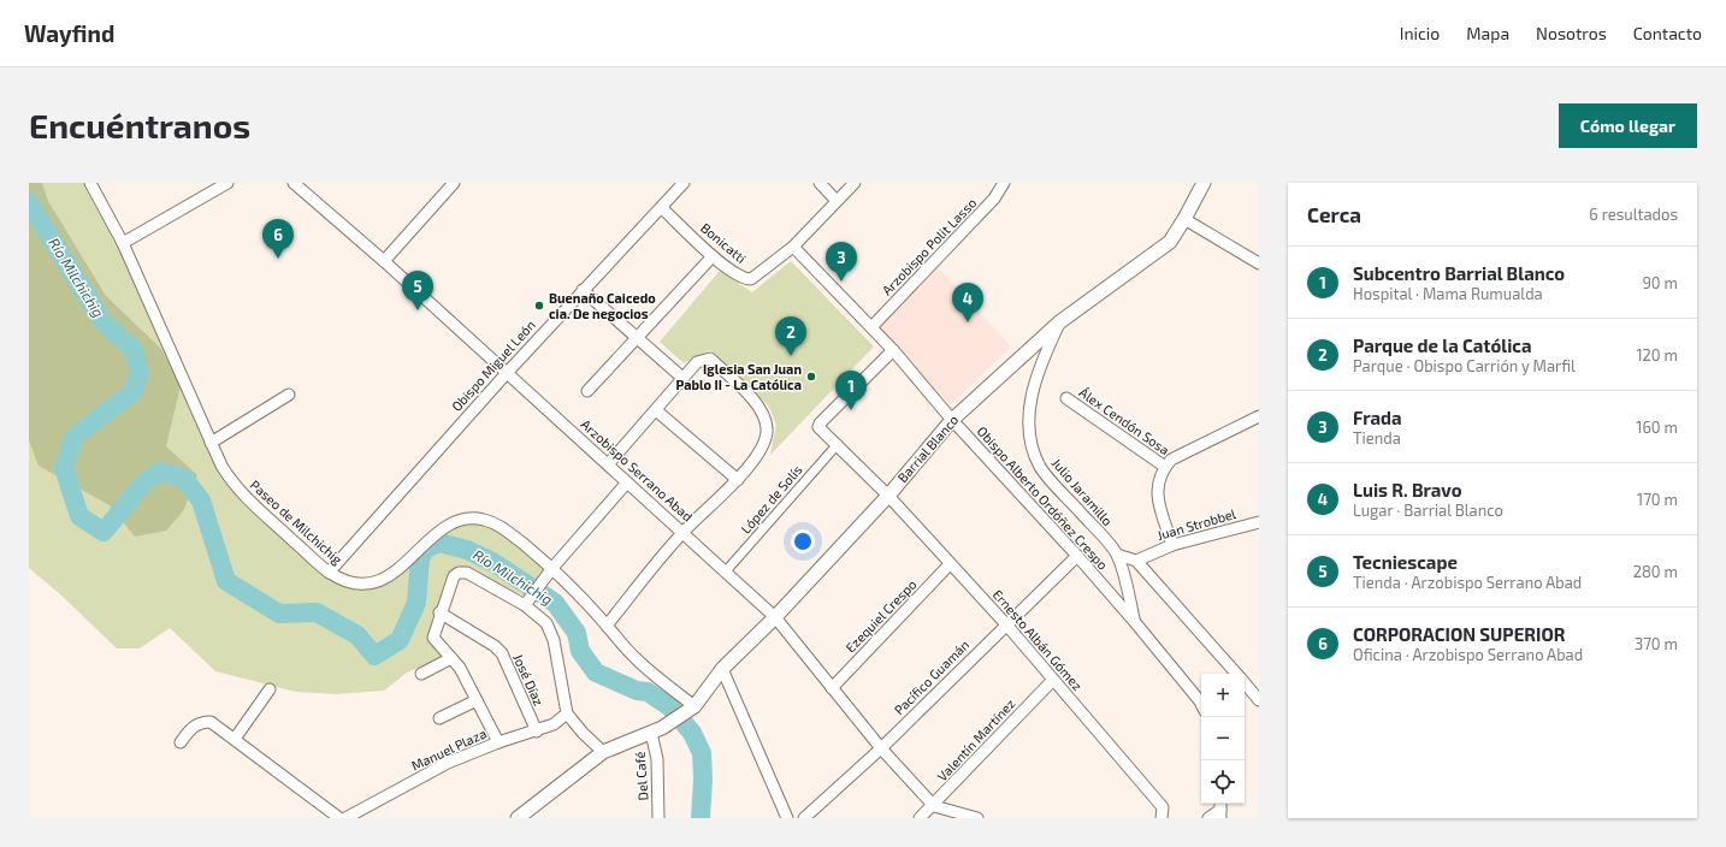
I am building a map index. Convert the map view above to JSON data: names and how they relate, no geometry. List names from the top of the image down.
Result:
{
  "streets": {
    "street": [
      "Bonicatti",
      "Arzobispo Polit Lasso",
      "Obispo Miguel León",
      "Álex Cendón Sosa",
      "Barrial Blanco",
      "Arzobispo Serrano Abad",
      "Julio Jaramillo",
      "Obispo Alberto Ordóñez Crespo",
      "López de Solís",
      "Paseo de Milchichig",
      "Juan Strobbel",
      "Ezequiel Crespo",
      "Ernesto Albán Gómez",
      "Pacífico Guamán",
      "José Díaz",
      "Valentín Martínez",
      "Manuel Plaza",
      "Del Café"
    ]
  },
  "crossings": [
    ["Bonicatti", "Obispo Miguel León"],
    ["Bonicatti", "Obispo Alberto Ordóñez Crespo"],
    ["Arzobispo Polit Lasso", "Obispo Alberto Ordóñez Crespo"],
    ["Obispo Miguel León", "Arzobispo Serrano Abad"],
    ["Obispo Miguel León", "Paseo de Milchichig"],
    ["Barrial Blanco", "Arzobispo Serrano Abad"],
    ["Barrial Blanco", "Julio Jaramillo"],
    ["Barrial Blanco", "Obispo Alberto Ordóñez Crespo"],
    ["Barrial Blanco", "Paseo de Milchichig"],
    ["Barrial Blanco", "Ernesto Albán Gómez"],
    ["Barrial Blanco", "Del Café"],
    ["Arzobispo Serrano Abad", "López de Solís"],
    ["Arzobispo Serrano Abad", "Ezequiel Crespo"],
    ["Arzobispo Serrano Abad", "Pacífico Guamán"],
    ["Arzobispo Serrano Abad", "Valentín Martínez"],
    ["Julio Jaramillo", "Obispo Alberto Ordóñez Crespo"],
    ["Obispo Alberto Ordóñez Crespo", "Ernesto Albán Gómez"],
    ["Obispo Alberto Ordóñez Crespo", "Pacífico Guamán"],
    ["López de Solís", "Ernesto Albán Gómez"],
    ["Ezequiel Crespo", "Ernesto Albán Gómez"],
    ["Ernesto Albán Gómez", "Pacífico Guamán"],
    ["Ernesto Albán Gómez", "Valentín Martínez"],
    ["José Díaz", "Manuel Plaza"]
  ],
  "water": ["Río Milchichig"],
  "places": ["Buenaño Caicedo cia. De negocios", "Iglesia San Juan Pablo II - La Católica"],
  "page": {
    "header": "Wayfind",
    "nav": [
      "Inicio",
      "Mapa",
      "Nosotros",
      "Contacto"
    ],
    "buttons": "Cómo llegar",
    "title": "Encuéntranos",
    "heading": ["Cerca", "6 resultados"],
    "pins": [
      "6",
      "3",
      "5",
      "4",
      "2",
      "1"
    ],
    "list": [
      {
        "mark": "1",
        "name": "Subcentro Barrial Blanco",
        "note": "Hospital · Mama Rumualda",
        "value": "90 m"
      },
      {
        "mark": "2",
        "name": "Parque de la Católica",
        "note": "Parque · Obispo Carrión y Marfil",
        "value": "120 m"
      },
      {
        "mark": "3",
        "name": "Frada",
        "note": "Tienda",
        "value": "160 m"
      },
      {
        "mark": "4",
        "name": "Luis R. Bravo",
        "note": "Lugar · Barrial Blanco",
        "value": "170 m"
      },
      {
        "mark": "5",
        "name": "Tecniescape",
        "note": "Tienda · Arzobispo Serrano Abad",
        "value": "280 m"
      },
      {
        "mark": "6",
        "name": "CORPORACION SUPERIOR",
        "note": "Oficina · Arzobispo Serrano Abad",
        "value": "370 m"
      }
    ],
    "map_buttons": ["+", "−"]
  }
}
